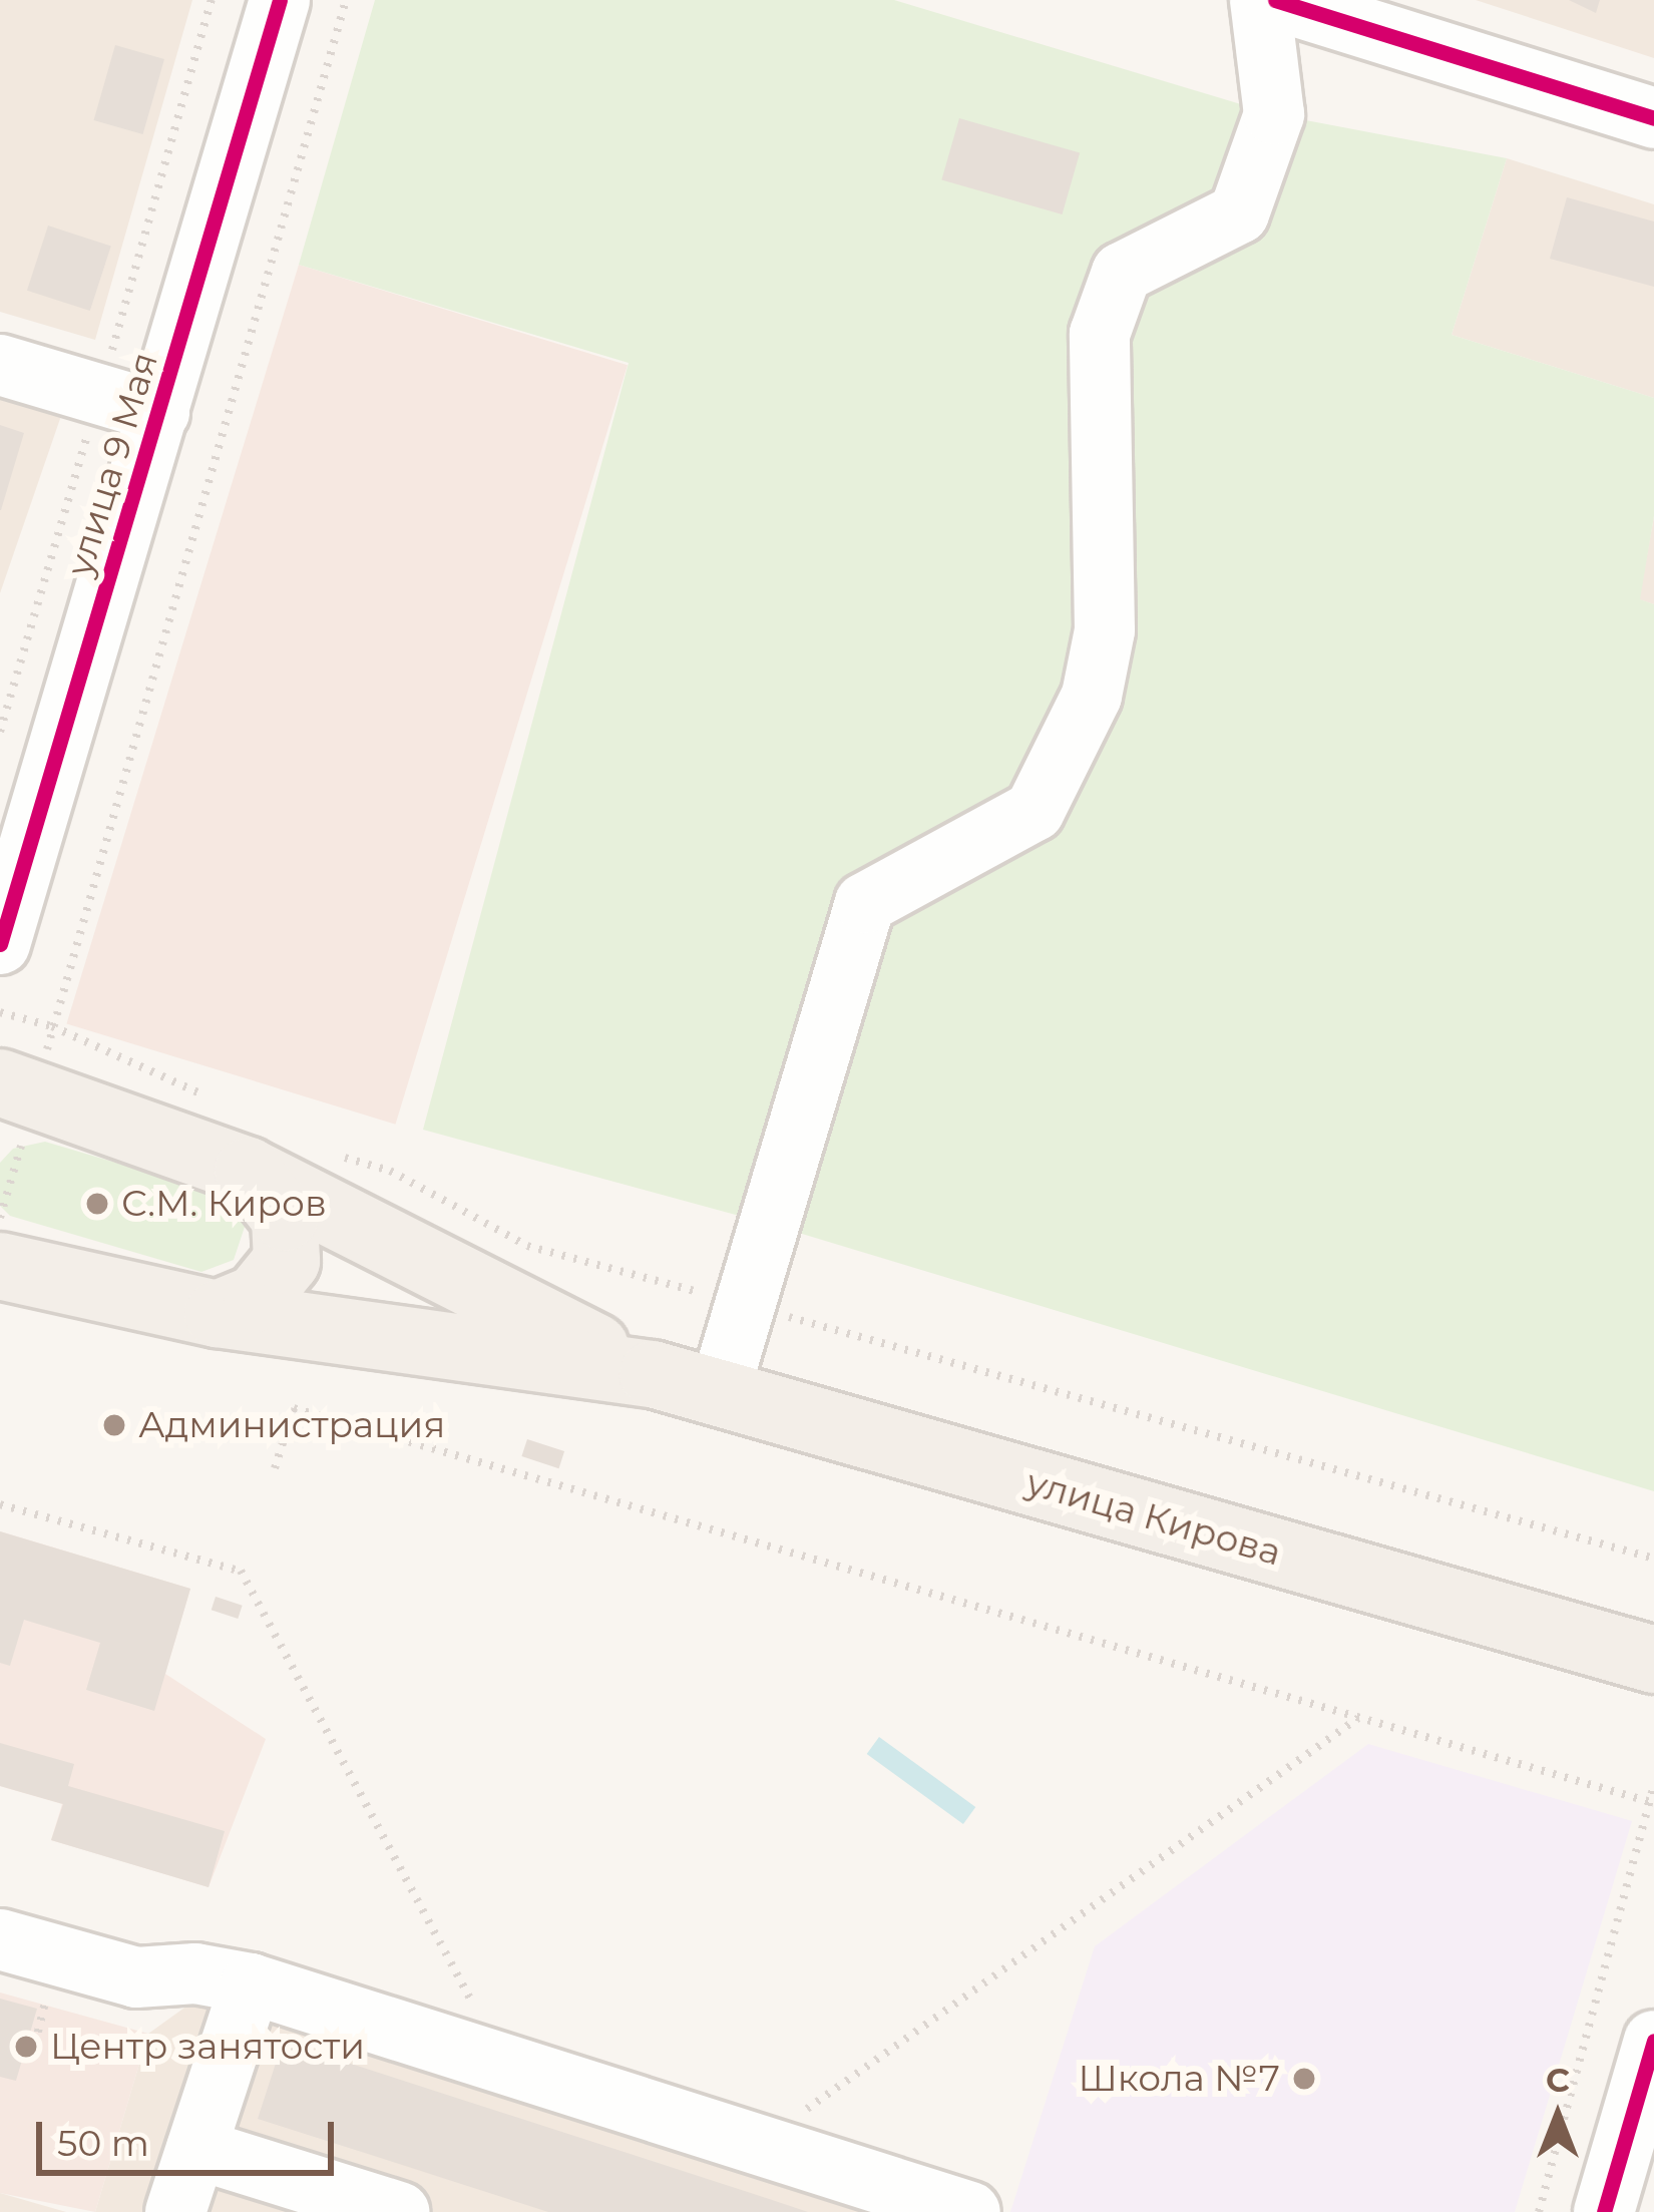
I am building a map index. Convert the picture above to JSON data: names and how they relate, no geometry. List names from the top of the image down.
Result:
{
  "streets": {
    "main road": ["улица Кирова"],
    "street": ["улица 9 Мая"]
  },
  "places": [
    "С.М. Киров",
    "Администрация",
    "Центр занятости",
    "Школа №7"
  ],
  "scale_bar": "50 m",
  "north": "top"
}
